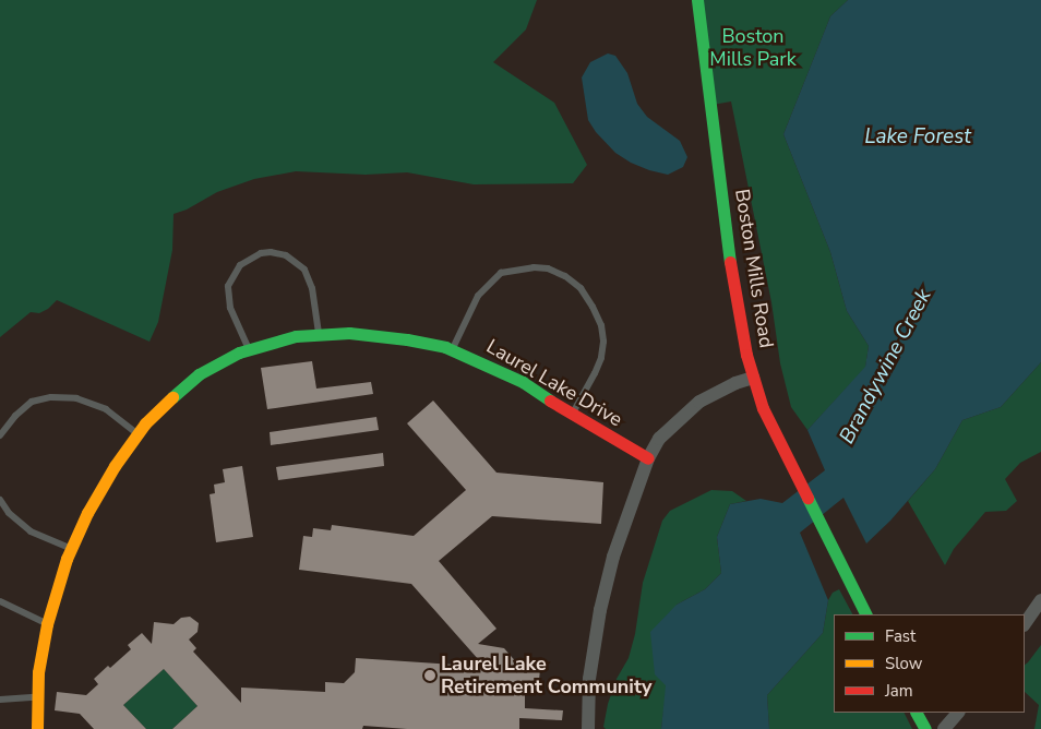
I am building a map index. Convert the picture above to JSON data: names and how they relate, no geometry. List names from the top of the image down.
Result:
{
  "streets": {
    "street": ["Boston Mills Road", "Laurel Lake Drive"]
  },
  "water": ["Lake Forest", "Brandywine Creek"],
  "parks": ["Boston Mills Park"],
  "places": ["Laurel Lake Retirement Community"],
  "legend": ["Fast", "Slow", "Jam"]
}
